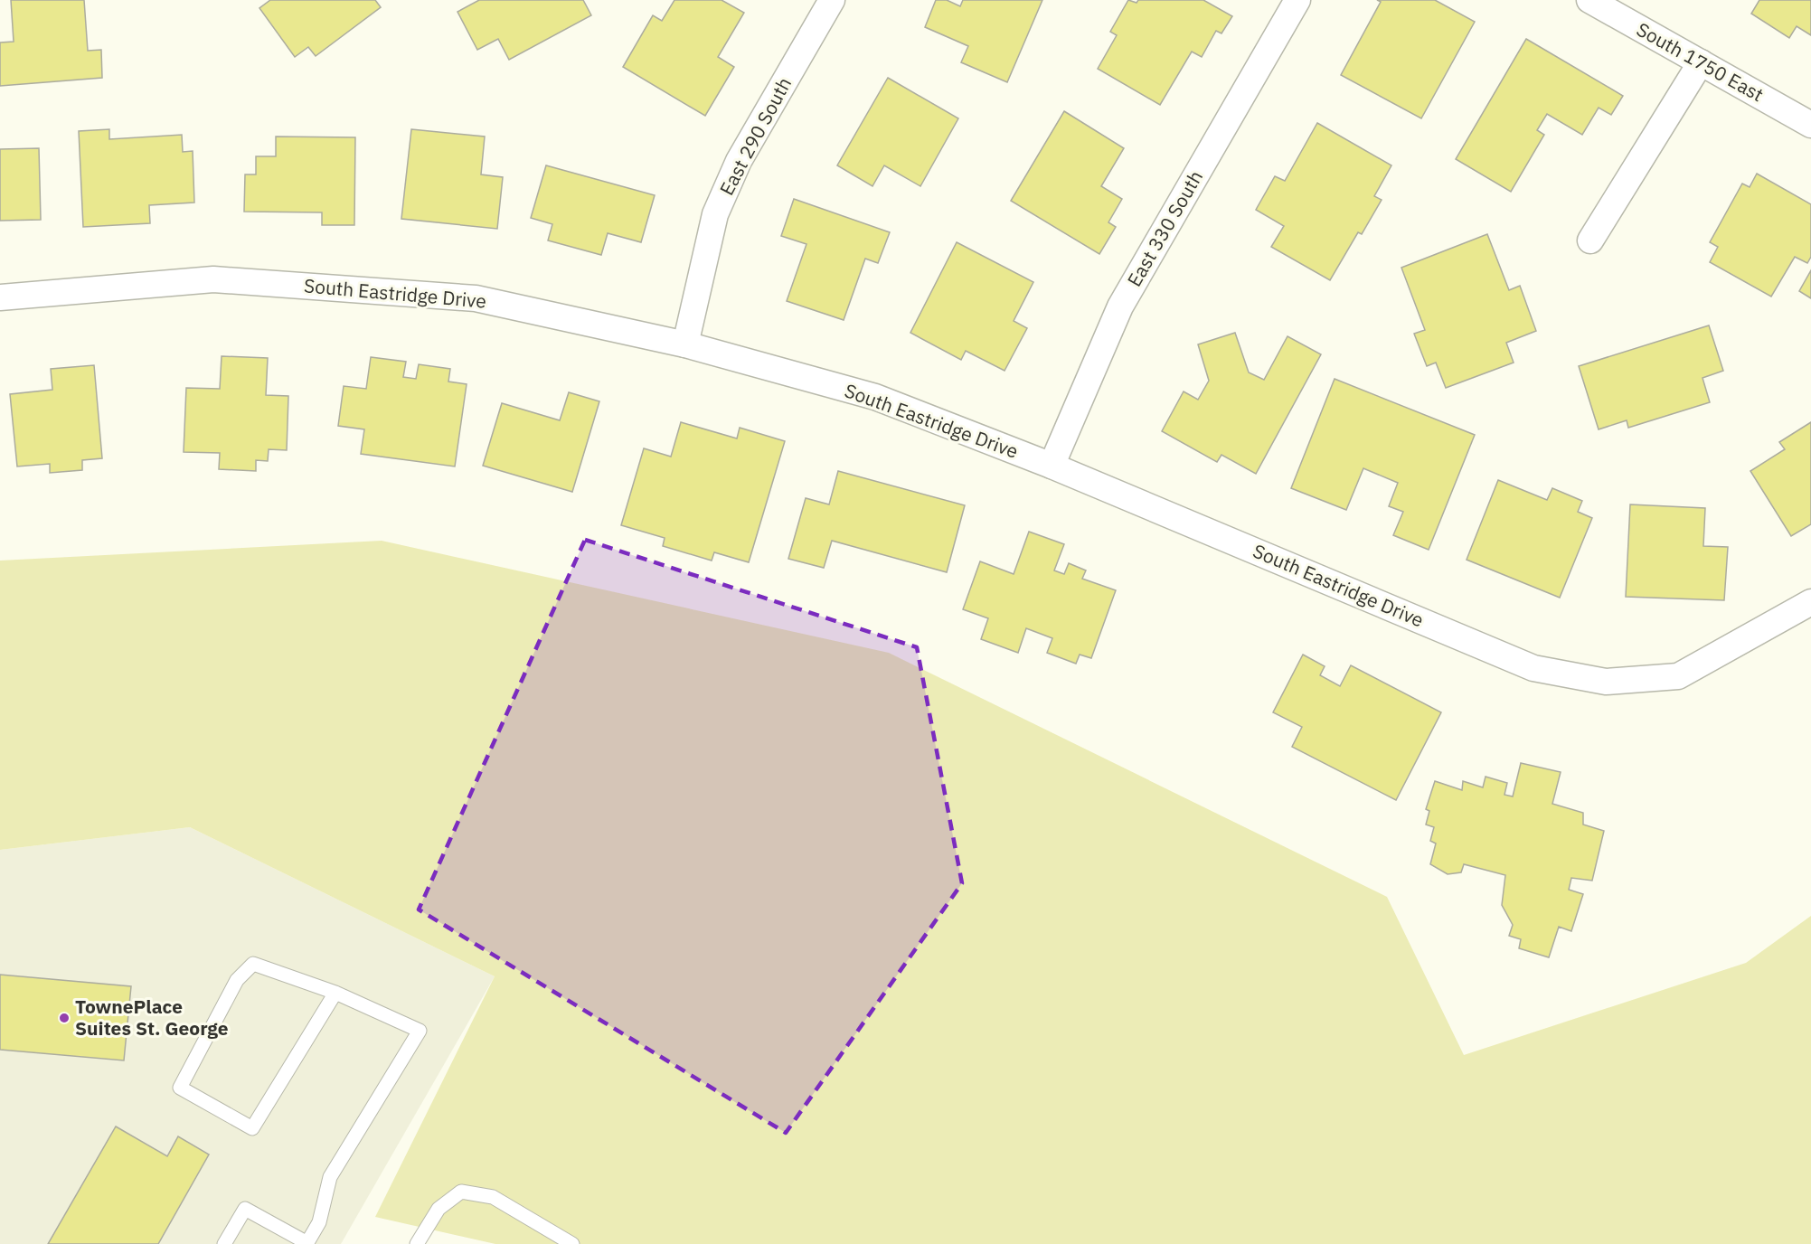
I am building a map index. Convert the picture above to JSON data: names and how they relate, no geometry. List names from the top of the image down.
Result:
{
  "streets": {
    "street": [
      "South 1750 East",
      "East 290 South",
      "East 330 South",
      "South Eastridge Drive"
    ]
  },
  "crossings": [
    ["East 290 South", "South Eastridge Drive"],
    ["East 330 South", "South Eastridge Drive"]
  ],
  "places": ["TownePlace Suites St. George"]
}
